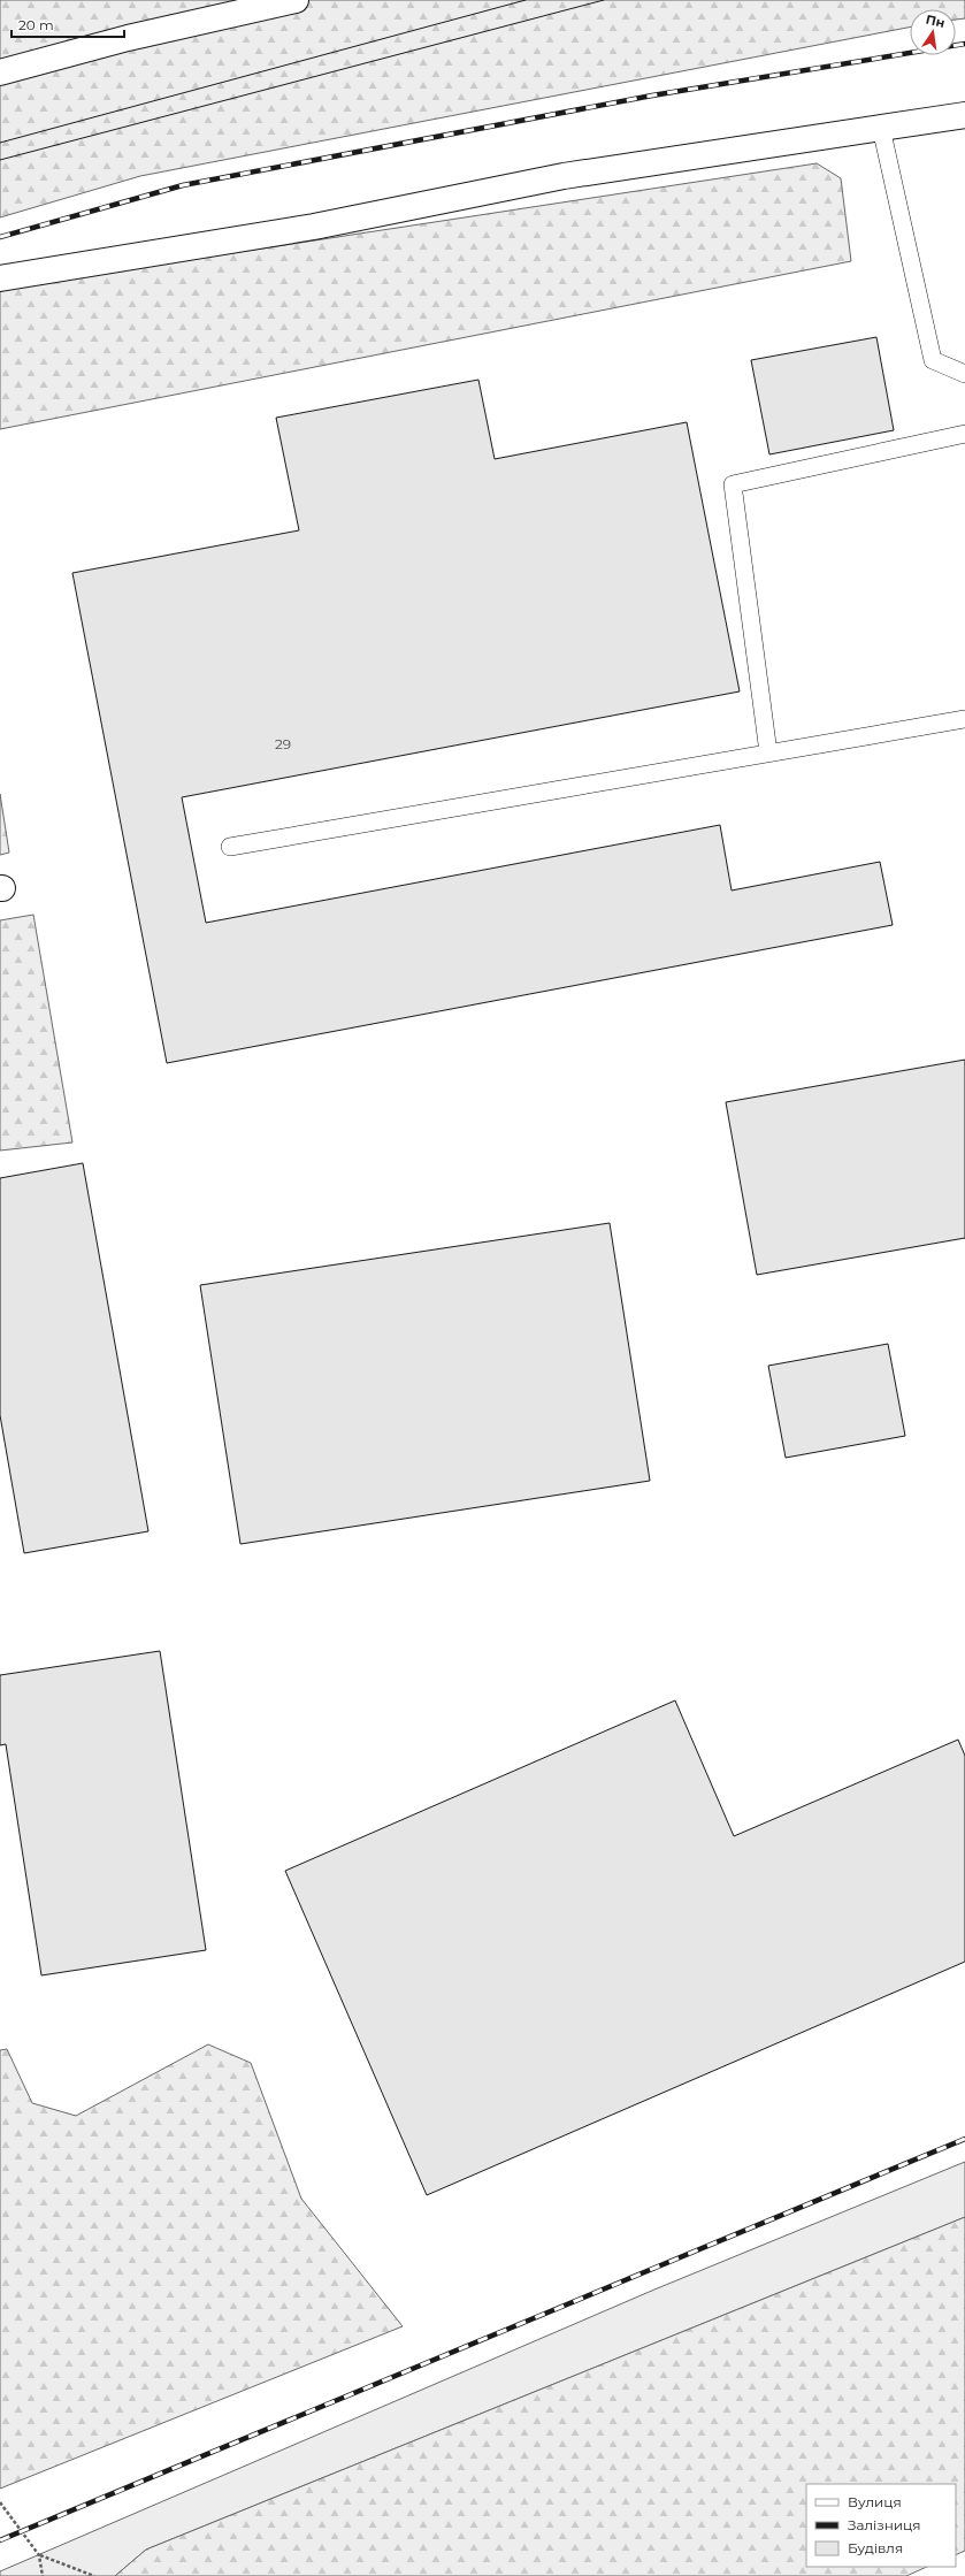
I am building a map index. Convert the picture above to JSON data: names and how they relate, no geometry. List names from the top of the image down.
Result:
{
  "house_numbers": ["29"],
  "legend": ["Вулиця", "Залізниця", "Будівля"],
  "scale_bar": "20 m",
  "north": "top"
}
